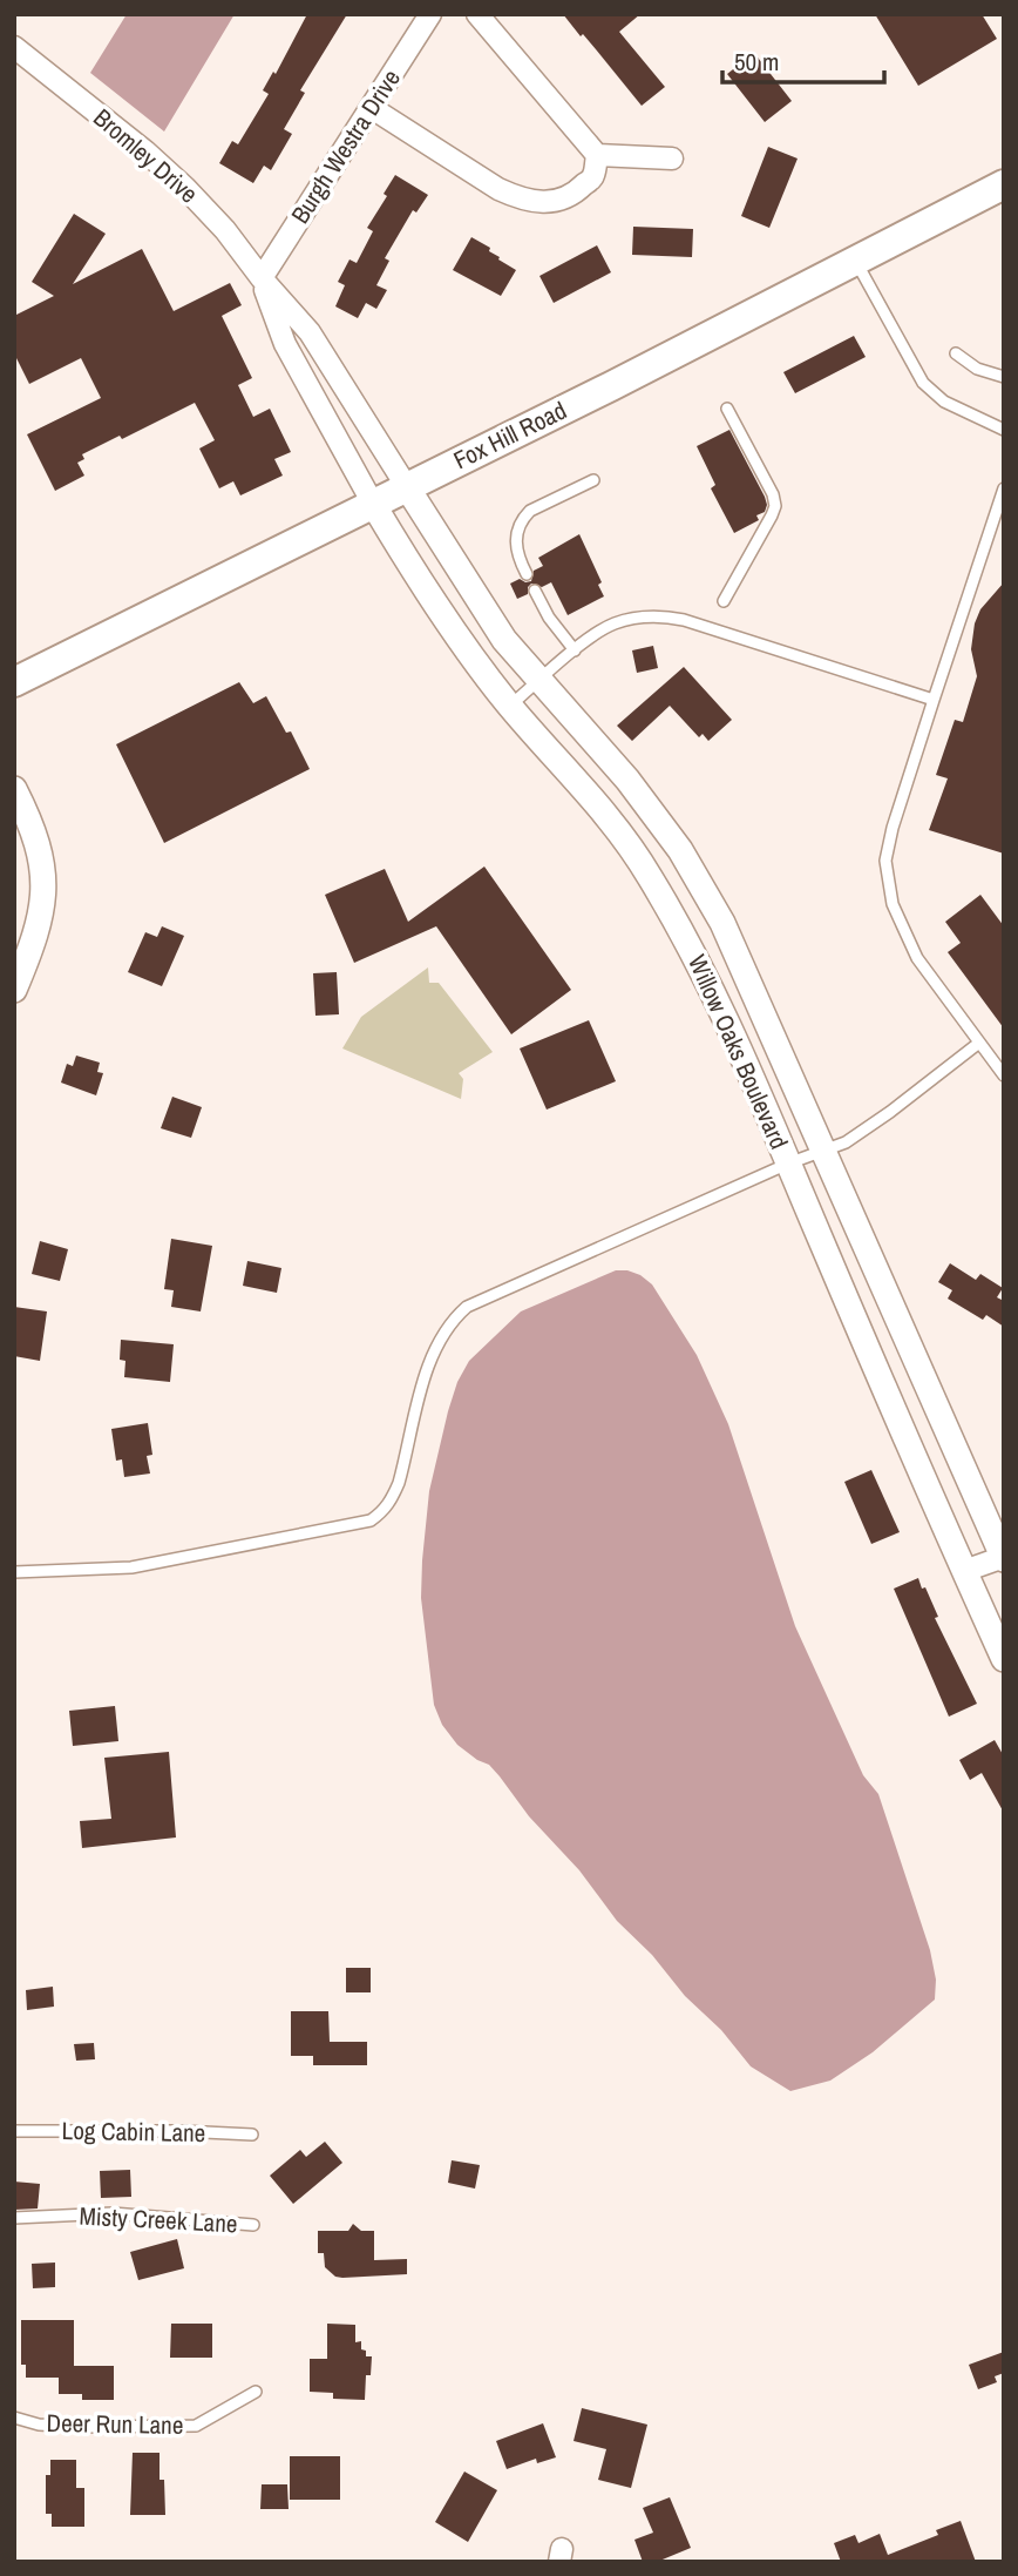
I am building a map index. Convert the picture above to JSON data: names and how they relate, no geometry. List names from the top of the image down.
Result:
{
  "streets": {
    "main road": ["Fox Hill Road"],
    "street": ["Burgh Westra Drive", "Bromley Drive", "Willow Oaks Boulevard"],
    "lane": ["Log Cabin Lane", "Misty Creek Lane", "Deer Run Lane"]
  },
  "crossings": [
    ["Burgh Westra Drive", "Bromley Drive"],
    ["Bromley Drive", "Fox Hill Road"],
    ["Bromley Drive", "Willow Oaks Boulevard"],
    ["Fox Hill Road", "Willow Oaks Boulevard"]
  ],
  "scale_bar": "50 m"
}
